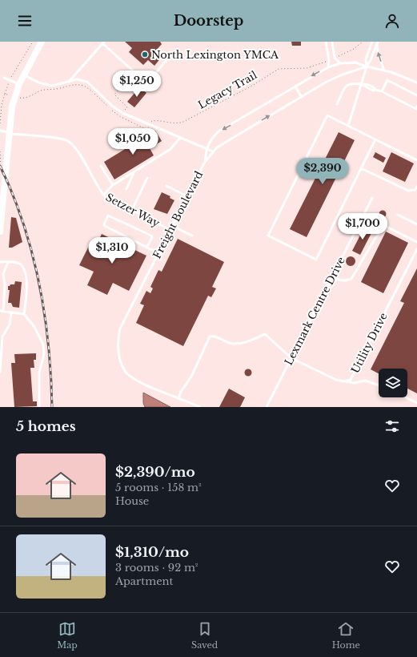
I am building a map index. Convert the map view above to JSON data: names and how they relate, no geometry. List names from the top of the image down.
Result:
{
  "streets": {
    "lane": [
      "Setzer Way",
      "Freight Boulevard",
      "Lexmark Centre Drive",
      "Utility Drive"
    ],
    "path": ["Legacy Trail"]
  },
  "crossings": [
    ["Setzer Way", "Freight Boulevard"],
    ["Freight Boulevard", "Utility Drive"],
    ["Lexmark Centre Drive", "Utility Drive"]
  ],
  "places": ["North Lexington YMCA"],
  "page": {
    "header": "Doorstep",
    "price": [
      "$1,250",
      "$1,050",
      "$2,390",
      "$1,700",
      "$1,310"
    ],
    "heading": "5 homes",
    "list": [
      {
        "name": "$2,390/mo",
        "note": "5 rooms · 158 m² · House"
      },
      {
        "name": "$1,310/mo",
        "note": "3 rooms · 92 m² · Apartment"
      }
    ],
    "tabs": ["Map", "Saved", "Home"]
  }
}
